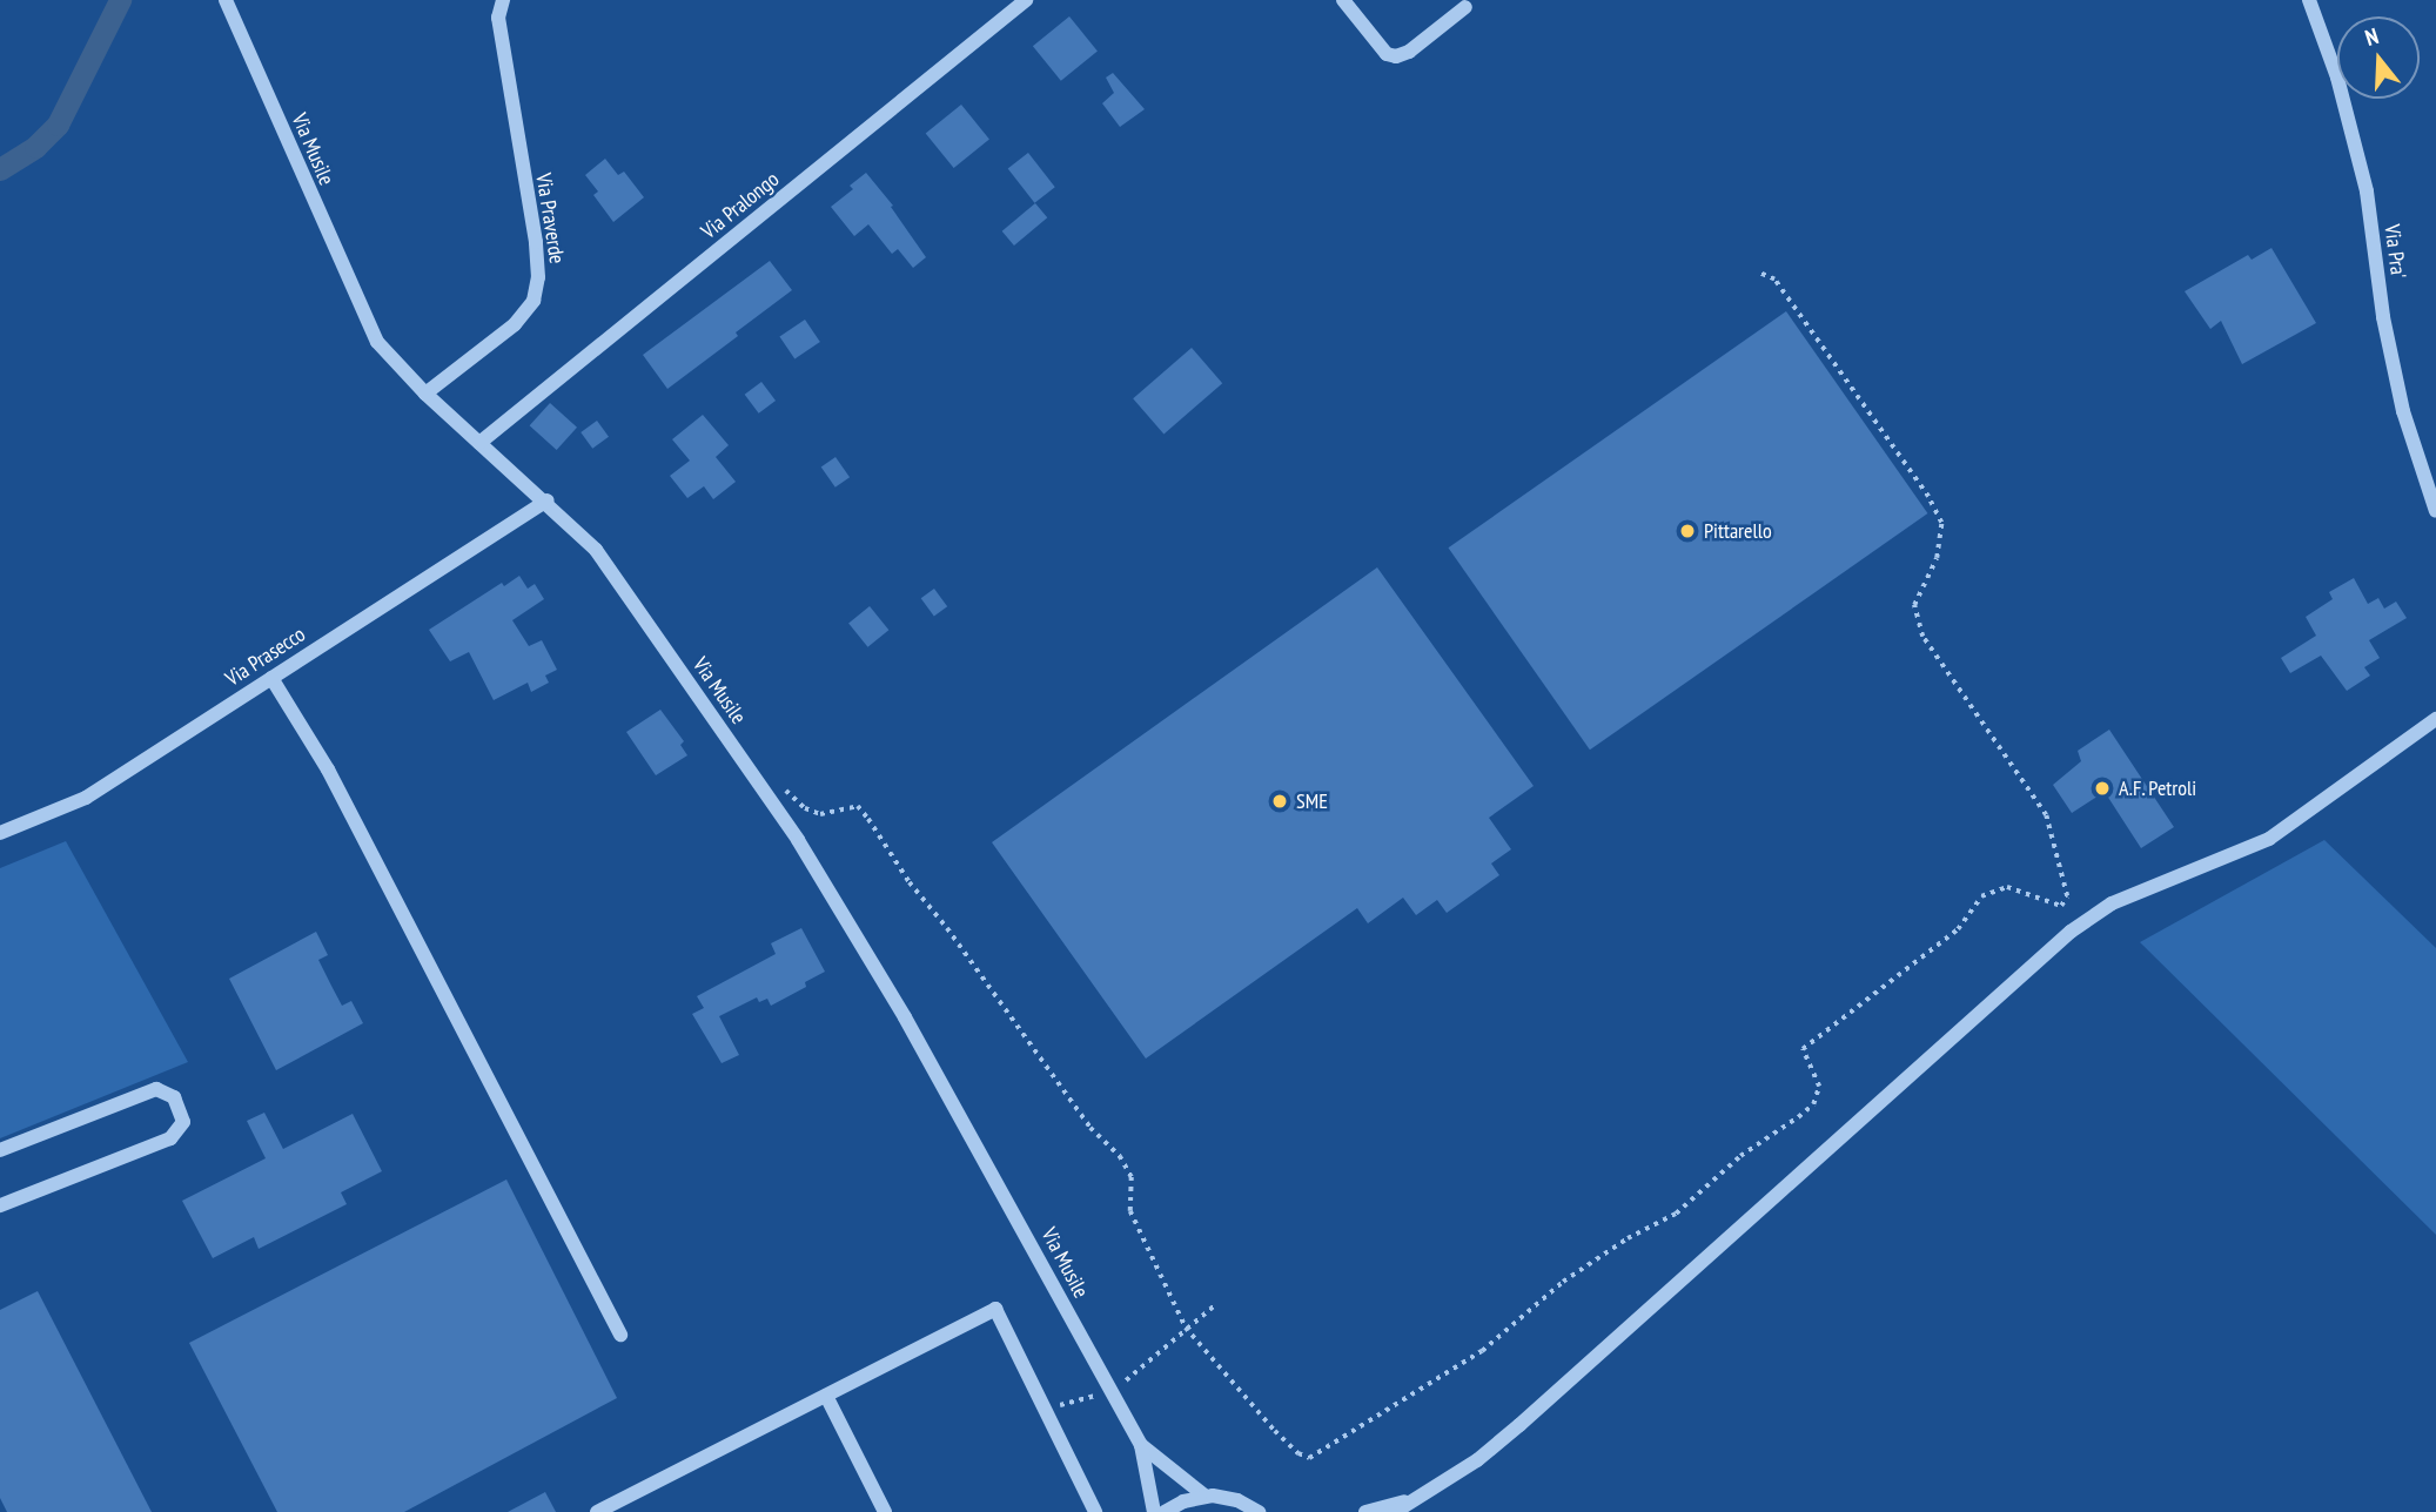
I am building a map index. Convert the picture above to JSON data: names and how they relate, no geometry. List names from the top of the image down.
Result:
{
  "streets": {
    "street": [
      "Via Musile",
      "Via Pralongo",
      "Via Praverde",
      "Via Pra'",
      "Via Prasecco"
    ]
  },
  "crossings": [
    ["Via Musile", "Via Pralongo"],
    ["Via Musile", "Via Praverde"],
    ["Via Musile", "Via Prasecco"]
  ],
  "places": ["Pittarello", "A.F. Petroli", "SME"],
  "north": "top"
}
